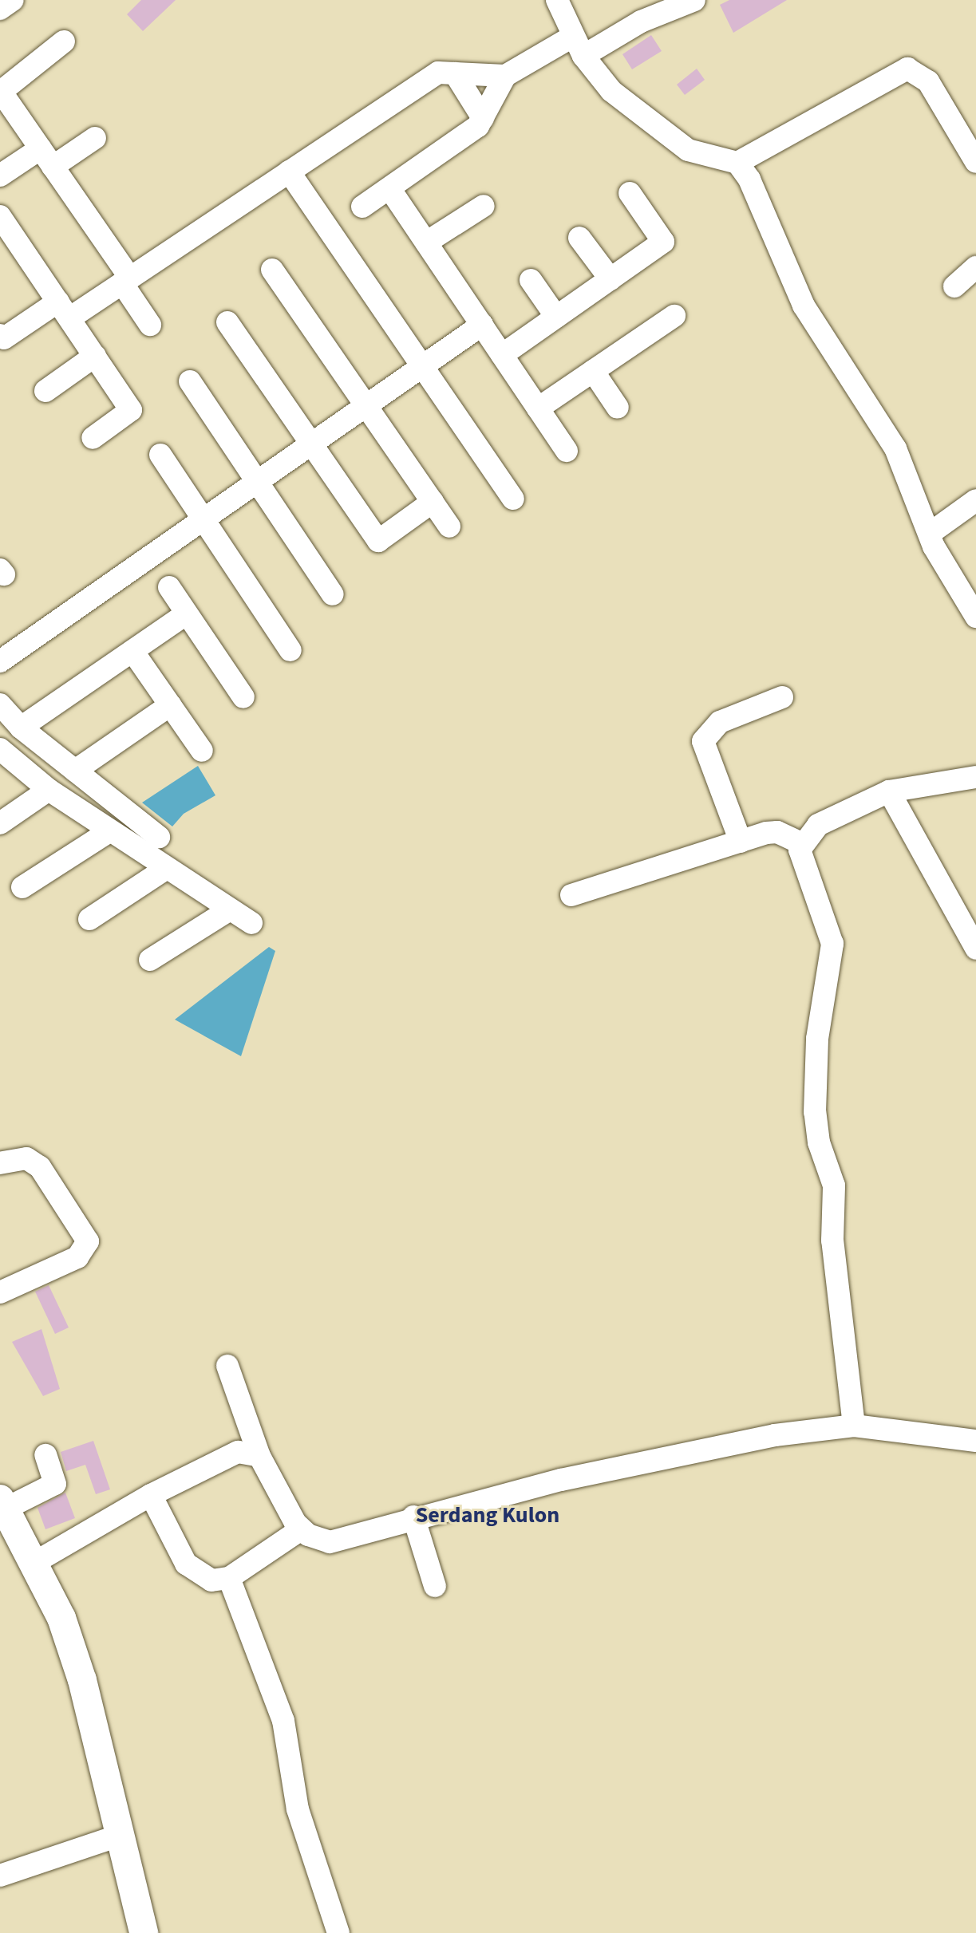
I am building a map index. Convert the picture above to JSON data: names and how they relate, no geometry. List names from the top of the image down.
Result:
{
  "districts": ["Serdang Kulon"]
}
